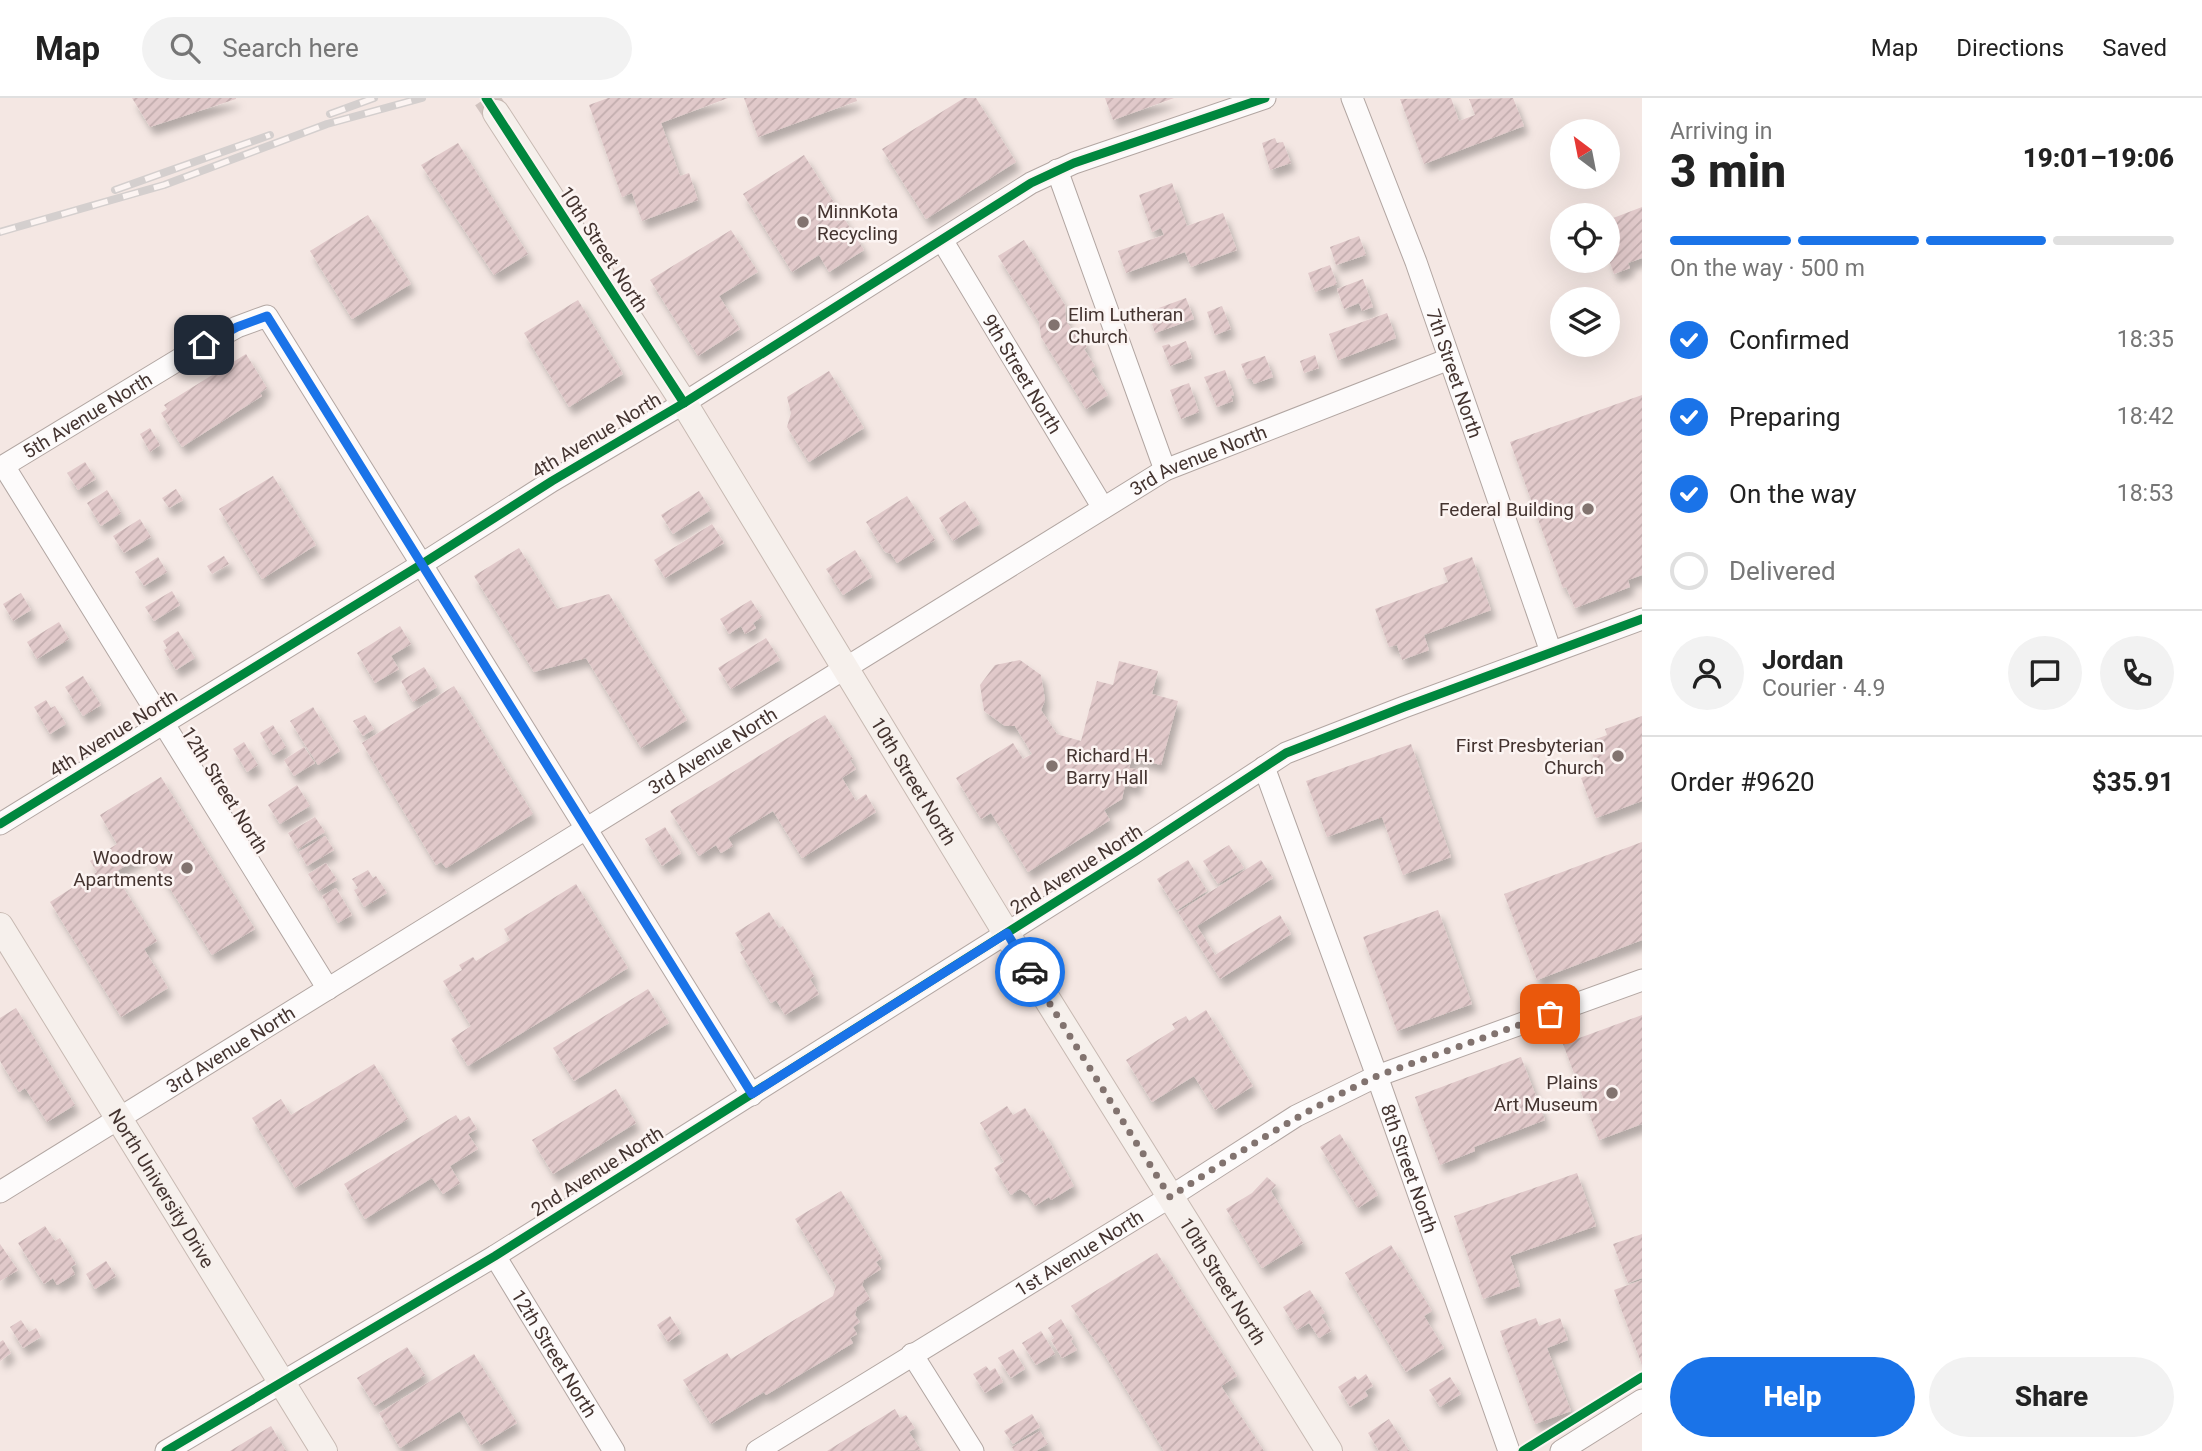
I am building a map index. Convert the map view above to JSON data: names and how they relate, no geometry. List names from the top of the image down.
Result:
{
  "streets": {
    "main road": ["10th Street North", "North University Drive"],
    "street": [
      "9th Street North",
      "7th Street North",
      "5th Avenue North",
      "4th Avenue North",
      "3rd Avenue North",
      "12th Street North",
      "2nd Avenue North",
      "8th Street North",
      "1st Avenue North"
    ]
  },
  "crossings": [
    ["10th Street North", "4th Avenue North"],
    ["10th Street North", "3rd Avenue North"],
    ["10th Street North", "2nd Avenue North"],
    ["10th Street North", "1st Avenue North"],
    ["9th Street North", "4th Avenue North"],
    ["9th Street North", "3rd Avenue North"],
    ["7th Street North", "3rd Avenue North"],
    ["7th Street North", "2nd Avenue North"],
    ["5th Avenue North", "4th Avenue North"],
    ["5th Avenue North", "12th Street North"],
    ["4th Avenue North", "12th Street North"],
    ["3rd Avenue North", "12th Street North"],
    ["3rd Avenue North", "North University Drive"],
    ["12th Street North", "2nd Avenue North"],
    ["2nd Avenue North", "8th Street North"],
    ["2nd Avenue North", "North University Drive"],
    ["8th Street North", "1st Avenue North"]
  ],
  "places": [
    "MinnKota Recycling",
    "Elim Lutheran Church",
    "Federal Building",
    "First Presbyterian Church",
    "Richard H. Barry Hall",
    "Woodrow Apartments",
    "Plains Art Museum"
  ],
  "north": "top left",
  "page": {
    "header": "Map",
    "search": "Search here",
    "nav": ["Map", "Directions", "Saved"],
    "heading": ["3 min", "Arriving in", "19:01–19:06"],
    "panel": [
      "Jordan",
      "Courier · 4.9",
      "Order #9620",
      "$35.91"
    ],
    "bar": "On the way · 500 m",
    "list": [
      ["Confirmed", "18:35"],
      ["Preparing", "18:42"],
      ["On the way", "18:53"],
      "Delivered"
    ],
    "buttons": ["Help", "Share"]
  }
}
